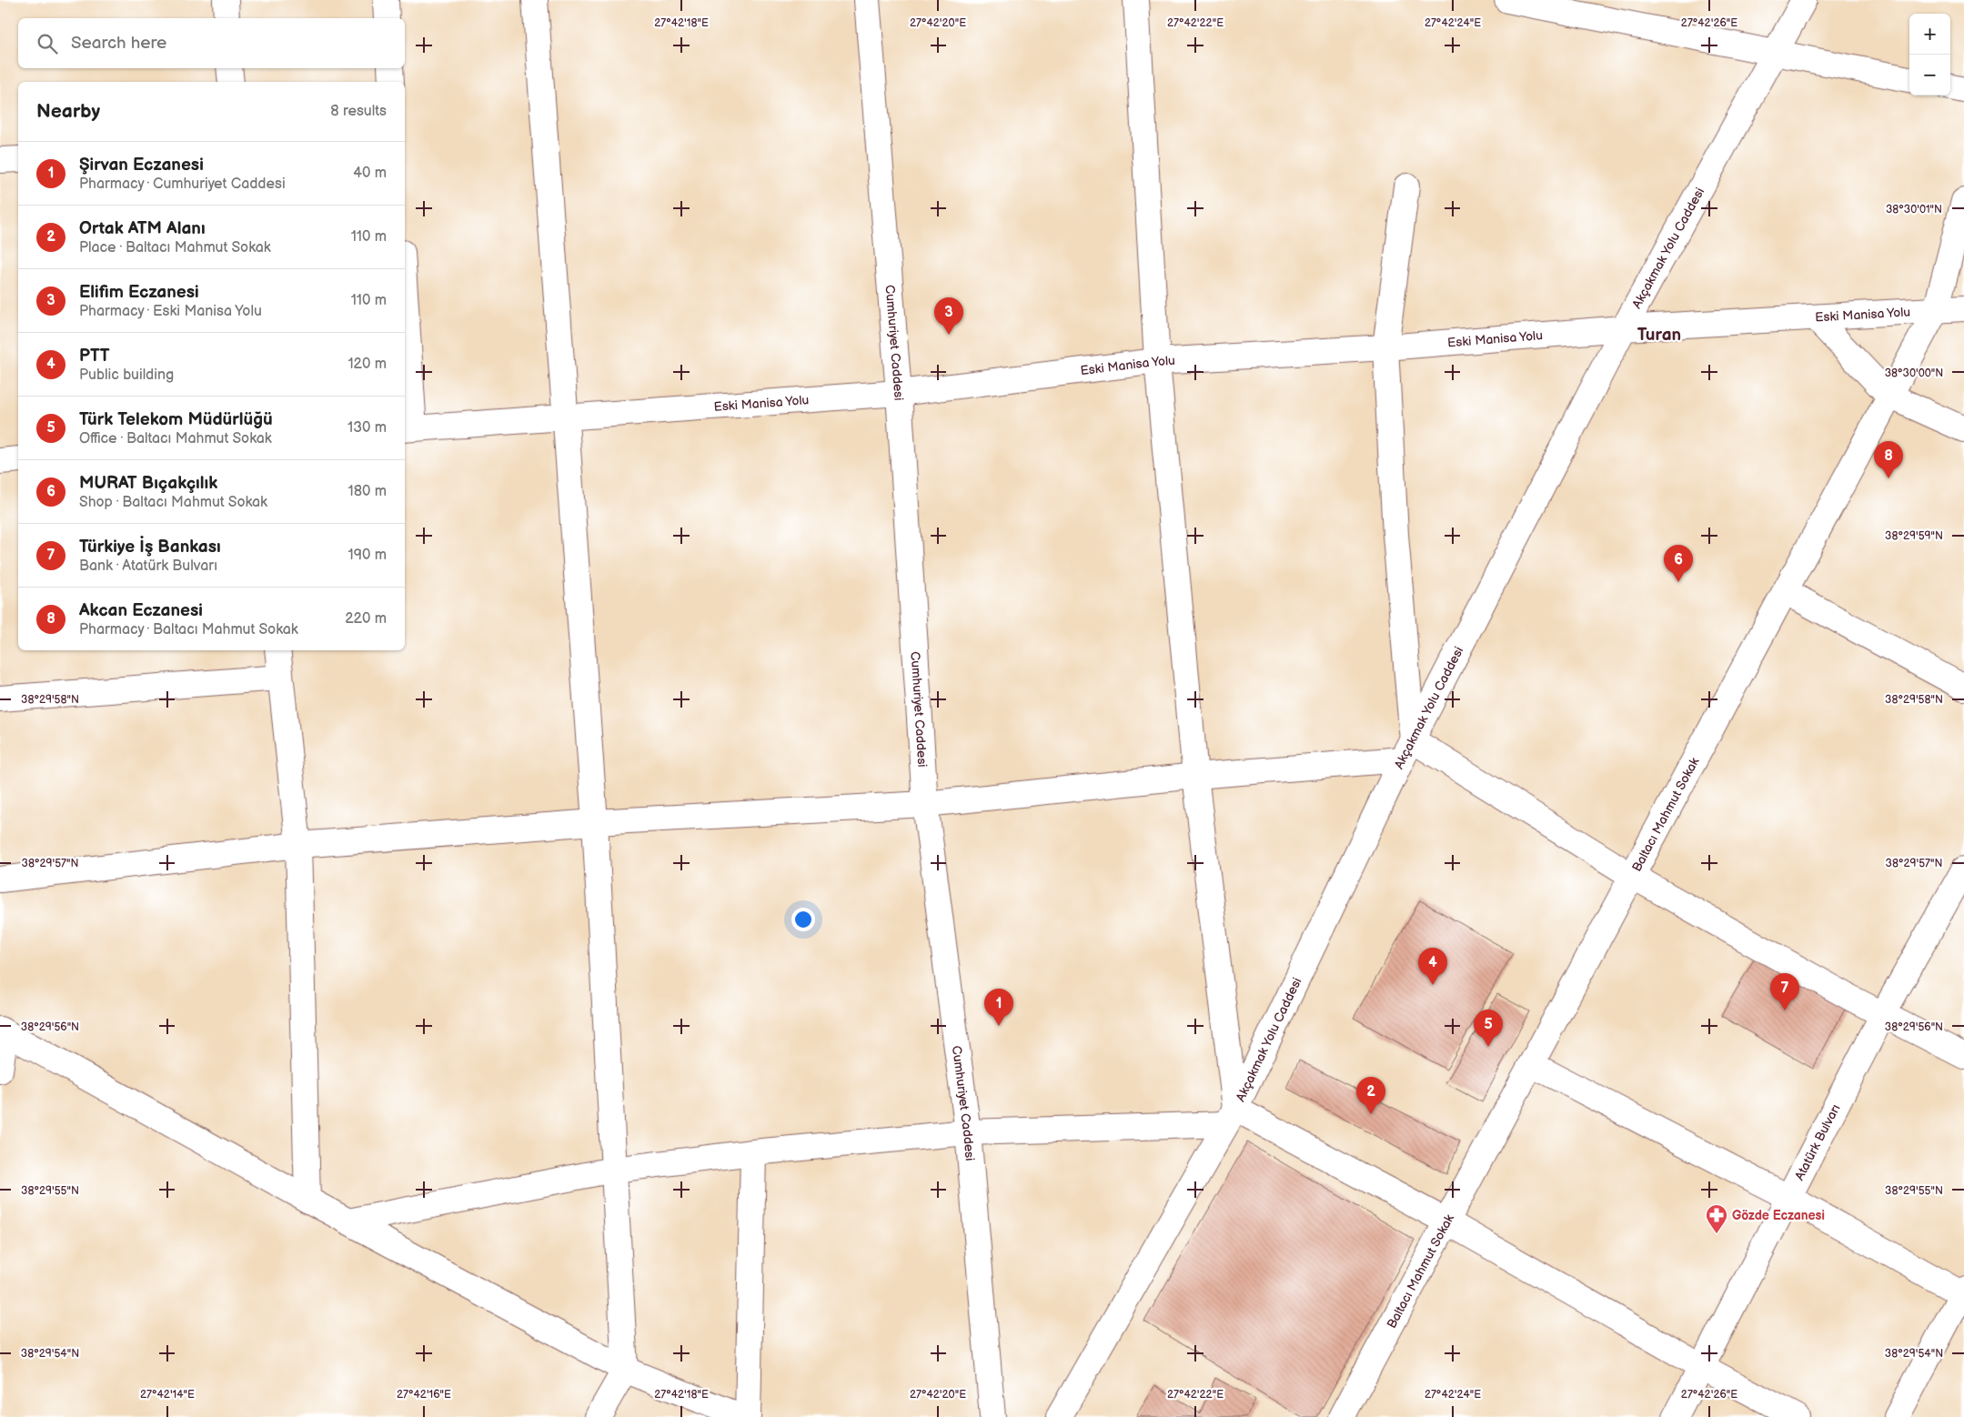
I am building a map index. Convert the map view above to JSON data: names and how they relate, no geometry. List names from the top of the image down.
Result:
{
  "streets": {
    "street": [
      "Akçakmak Yolu Caddesi",
      "Eski Manisa Yolu",
      "Cumhuriyet Caddesi",
      "Baltacı Mahmut Sokak",
      "Atatürk Bulvarı"
    ]
  },
  "crossings": [
    ["Akçakmak Yolu Caddesi", "Eski Manisa Yolu"],
    ["Eski Manisa Yolu", "Cumhuriyet Caddesi"],
    ["Eski Manisa Yolu", "Baltacı Mahmut Sokak"]
  ],
  "districts": ["Turan"],
  "places": {
    "pharmacy": ["Gözde Eczanesi"]
  },
  "page": {
    "map_buttons": ["+", "−"],
    "search": "Search here",
    "heading": ["Nearby", "8 results"],
    "list": [
      {
        "mark": "1",
        "name": "Şirvan Eczanesi",
        "note": "Pharmacy · Cumhuriyet Caddesi",
        "value": "40 m"
      },
      {
        "mark": "2",
        "name": "Ortak ATM Alanı",
        "note": "Place · Baltacı Mahmut Sokak",
        "value": "110 m"
      },
      {
        "mark": "3",
        "name": "Elifim Eczanesi",
        "note": "Pharmacy · Eski Manisa Yolu",
        "value": "110 m"
      },
      {
        "mark": "4",
        "name": "PTT",
        "note": "Public building",
        "value": "120 m"
      },
      {
        "mark": "5",
        "name": "Türk Telekom Müdürlüğü",
        "note": "Office · Baltacı Mahmut Sokak",
        "value": "130 m"
      },
      {
        "mark": "6",
        "name": "MURAT Bıçakçılık",
        "note": "Shop · Baltacı Mahmut Sokak",
        "value": "180 m"
      },
      {
        "mark": "7",
        "name": "Türkiye İş Bankası",
        "note": "Bank · Atatürk Bulvarı",
        "value": "190 m"
      },
      {
        "mark": "8",
        "name": "Akcan Eczanesi",
        "note": "Pharmacy · Baltacı Mahmut Sokak",
        "value": "220 m"
      }
    ],
    "pins": [
      "3",
      "8",
      "6",
      "4",
      "7",
      "1",
      "5",
      "2"
    ]
  },
  "coordinates": [
    "27°42'18\"E",
    "27°42'20\"E",
    "27°42'22\"E",
    "27°42'24\"E",
    "27°42'26\"E",
    "38°30'01\"N",
    "38°30'00\"N",
    "38°29'59\"N",
    "38°29'58\"N",
    "38°29'57\"N",
    "38°29'56\"N",
    "38°29'55\"N",
    "38°29'54\"N",
    "27°42'14\"E",
    "27°42'16\"E"
  ]
}
